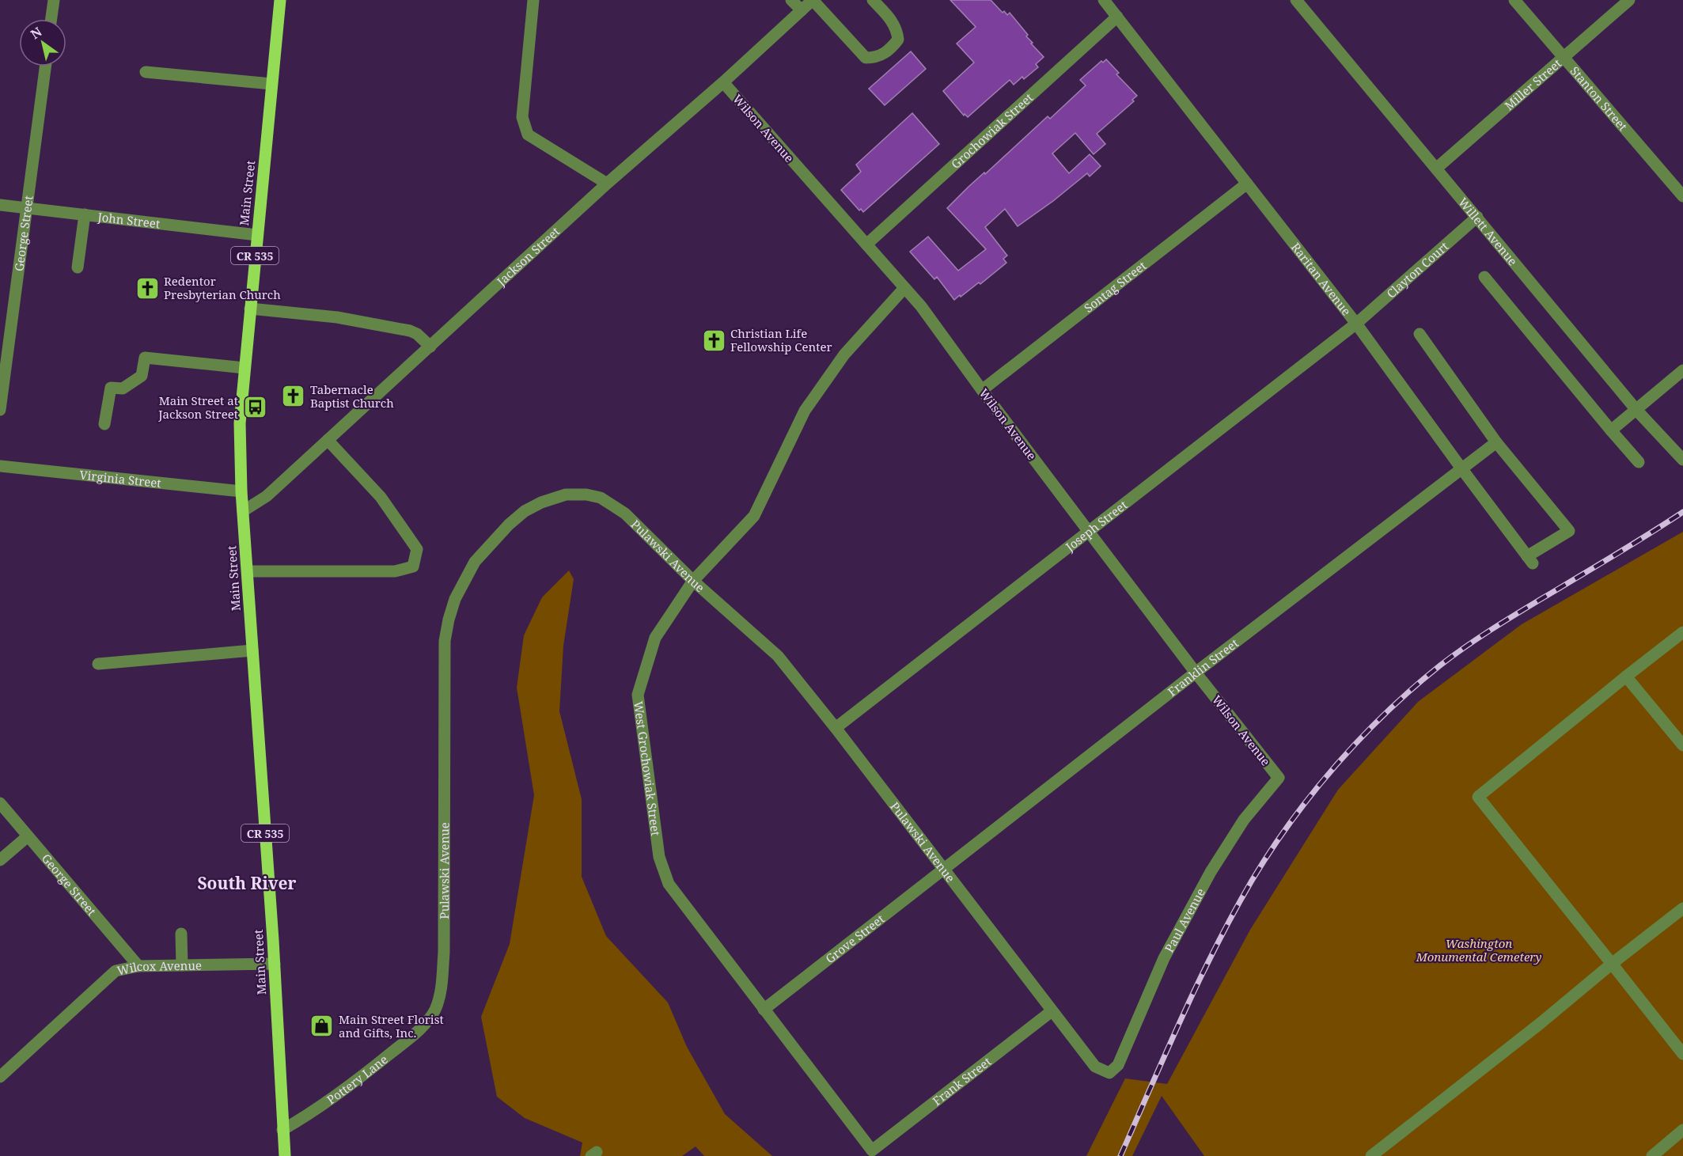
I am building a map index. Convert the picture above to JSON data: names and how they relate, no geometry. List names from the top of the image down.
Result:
{
  "streets": {
    "main road": ["Main Street", "CR 535"],
    "street": [
      "Miller Street",
      "Stanton Street",
      "Wilson Avenue",
      "Grochowiak Street",
      "John Street",
      "Willett Avenue",
      "George Street",
      "Jackson Street",
      "Clayton Court",
      "Raritan Avenue",
      "Sontag Street",
      "Virginia Street",
      "Joseph Street",
      "Pulawski Avenue",
      "Franklin Street",
      "West Grochowiak Street",
      "Paul Avenue",
      "Grove Street",
      "Wilcox Avenue",
      "Pottery Lane",
      "Frank Street"
    ]
  },
  "crossings": [
    ["Miller Street", "Stanton Street"],
    ["Miller Street", "Willett Avenue"],
    ["Wilson Avenue", "Grochowiak Street"],
    ["Wilson Avenue", "Jackson Street"],
    ["Wilson Avenue", "Sontag Street"],
    ["Wilson Avenue", "Joseph Street"],
    ["Wilson Avenue", "Franklin Street"],
    ["Wilson Avenue", "West Grochowiak Street"],
    ["Wilson Avenue", "Paul Avenue"],
    ["Grochowiak Street", "Raritan Avenue"],
    ["Main Street", "John Street"],
    ["Main Street", "Jackson Street"],
    ["Main Street", "Virginia Street"],
    ["Main Street", "Wilcox Avenue"],
    ["Main Street", "Pottery Lane"],
    ["John Street", "George Street"],
    ["Willett Avenue", "Clayton Court"],
    ["George Street", "Wilcox Avenue"],
    ["Clayton Court", "Raritan Avenue"],
    ["Clayton Court", "Joseph Street"],
    ["Raritan Avenue", "Sontag Street"],
    ["Raritan Avenue", "Joseph Street"],
    ["Raritan Avenue", "Franklin Street"],
    ["Joseph Street", "Pulawski Avenue"],
    ["Pulawski Avenue", "Franklin Street"],
    ["Pulawski Avenue", "West Grochowiak Street"],
    ["Pulawski Avenue", "Paul Avenue"],
    ["Pulawski Avenue", "Grove Street"],
    ["Pulawski Avenue", "Pottery Lane"],
    ["Pulawski Avenue", "Frank Street"],
    ["Franklin Street", "Grove Street"],
    ["West Grochowiak Street", "Grove Street"],
    ["West Grochowiak Street", "Frank Street"]
  ],
  "districts": ["South River"],
  "parks": ["Washington Monumental Cemetery"],
  "places": {
    "church": ["Redentor Presbyterian Church", "Christian Life Fellowship Center", "Tabernacle Baptist Church"],
    "bus stop": ["Main Street at Jackson Street"],
    "shop": ["Main Street Florist and Gifts, Inc."]
  },
  "north": "top left"
}
